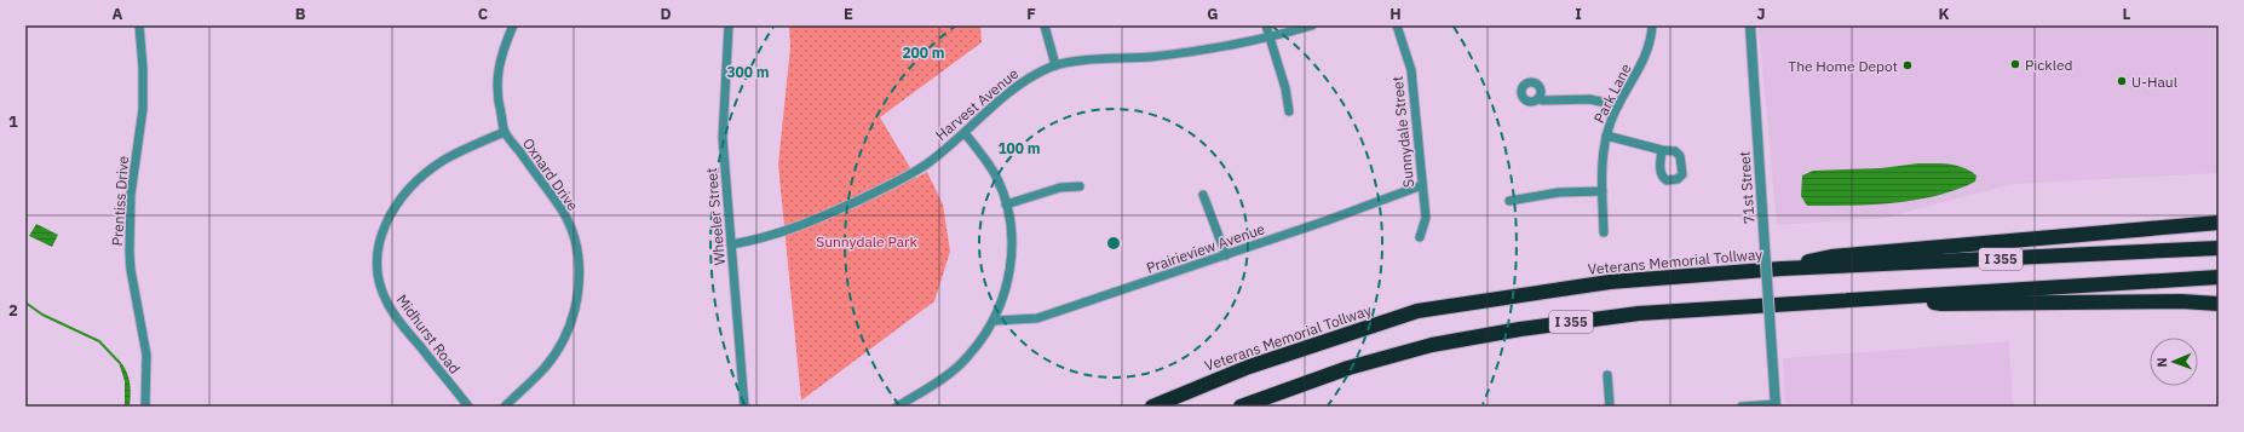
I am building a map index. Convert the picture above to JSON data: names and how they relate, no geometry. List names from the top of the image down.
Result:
{
  "streets": {
    "highway": ["I 355", "Veterans Memorial Tollway"],
    "street": [
      "Park Lane",
      "Harvest Avenue",
      "Sunnydale Street",
      "Oxnard Drive",
      "71st Street",
      "Prentiss Drive",
      "Wheeler Street",
      "Prairieview Avenue",
      "Midhurst Road"
    ]
  },
  "crossings": [
    ["Harvest Avenue", "Wheeler Street"],
    ["Sunnydale Street", "Prairieview Avenue"],
    ["Oxnard Drive", "Midhurst Road"]
  ],
  "parks": ["Sunnydale Park"],
  "places": ["Pickled", "The Home Depot", "U-Haul"],
  "north": "left",
  "grid": {
    "columns": [
      "A",
      "B",
      "C",
      "D",
      "E",
      "F",
      "G",
      "H",
      "I",
      "J",
      "K",
      "L"
    ],
    "rows": ["1", "2"]
  },
  "rings": ["200 m", "300 m", "100 m"]
}
